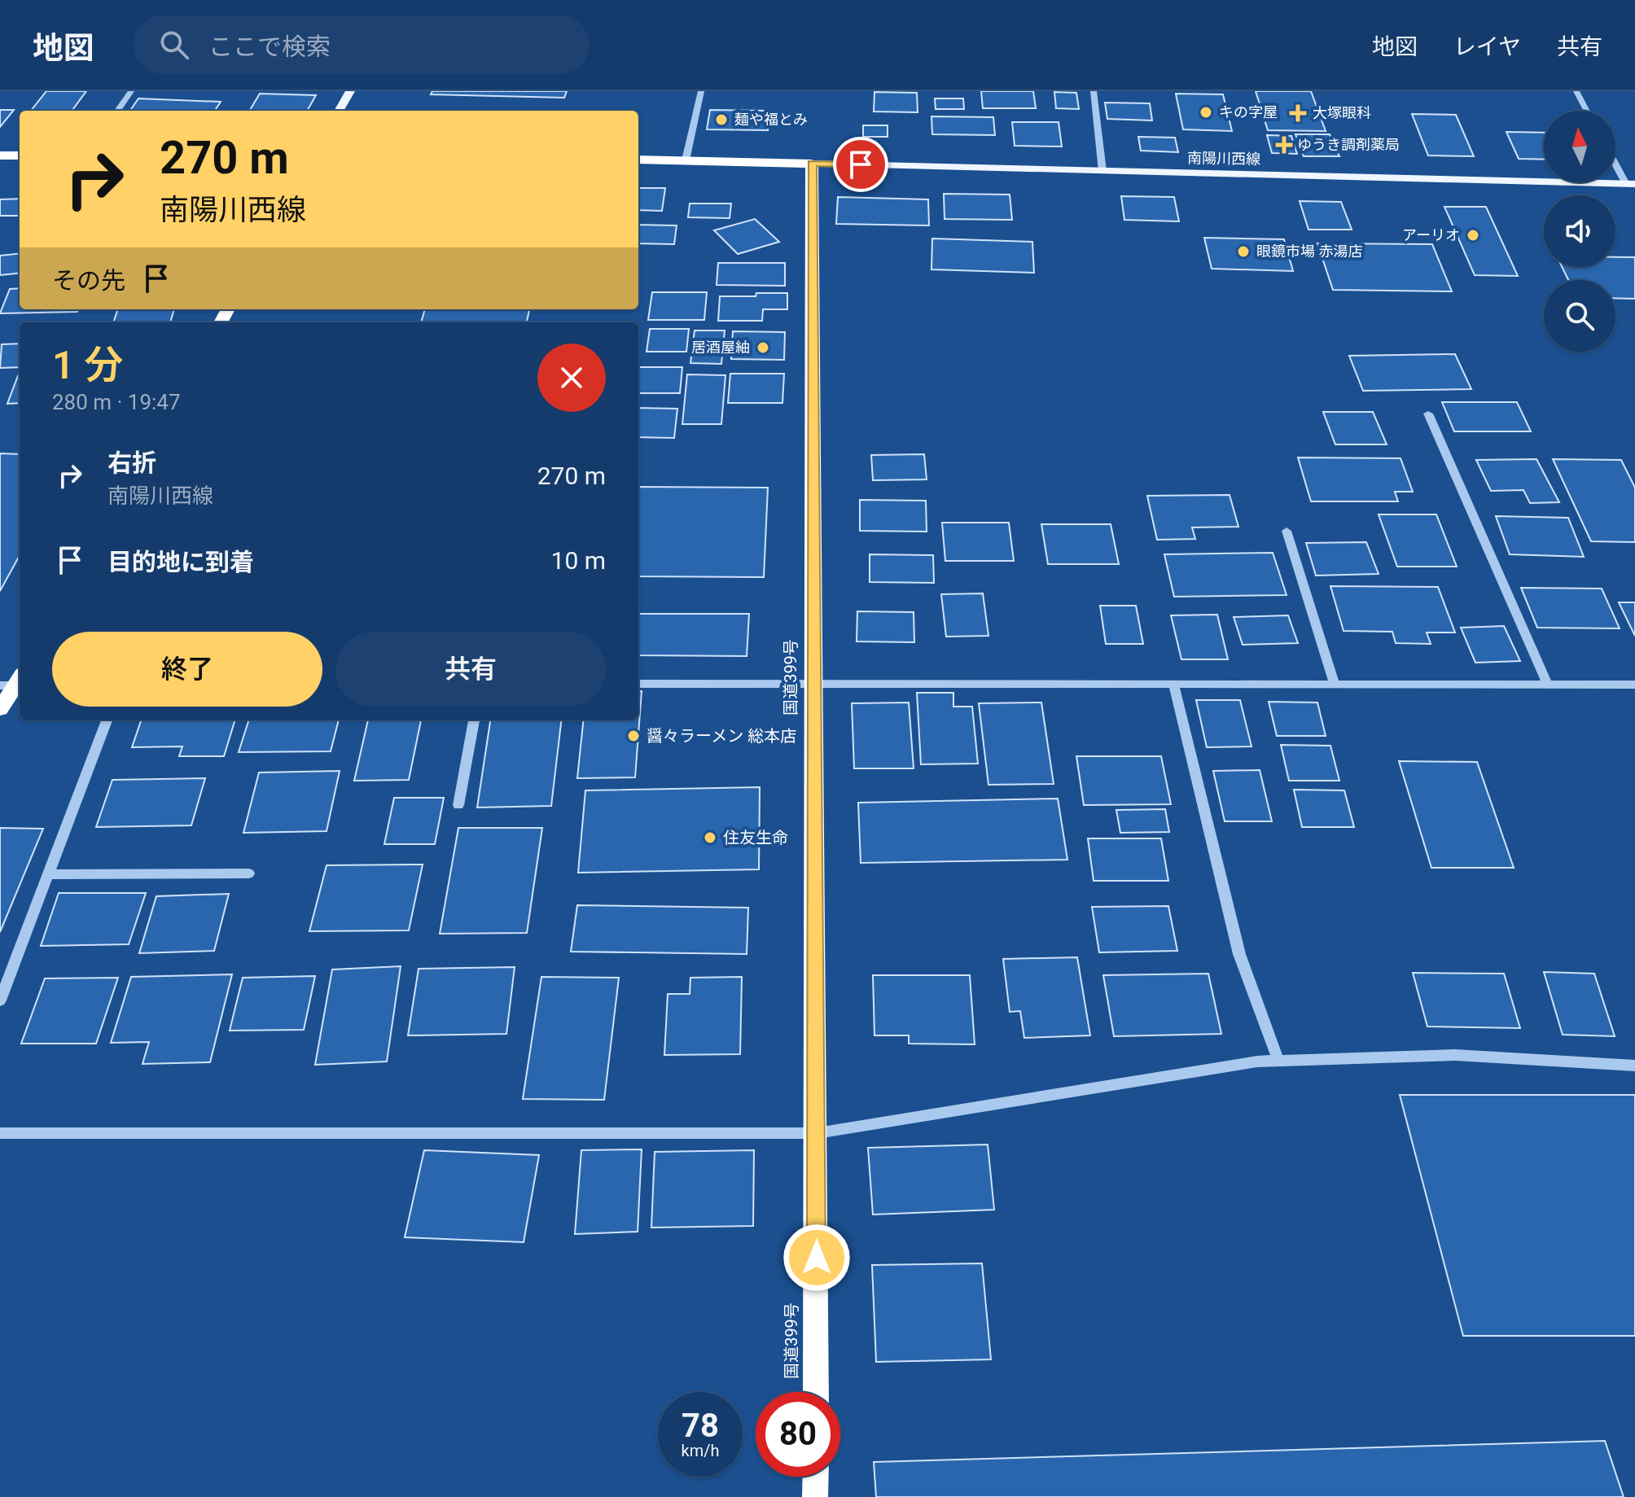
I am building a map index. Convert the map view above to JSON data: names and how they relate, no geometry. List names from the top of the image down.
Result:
{
  "streets": {
    "highway": ["国道399号"],
    "main road": ["南陽川西線"]
  },
  "crossings": [
    ["南陽川西線", "国道399号"]
  ],
  "places": {
    "other": [
      "キの字屋",
      "麺や福とみ",
      "アーリオ",
      "眼鏡市場 赤湯店",
      "居酒屋紬",
      "醤々ラーメン 総本店",
      "住友生命"
    ],
    "health": ["大塚眼科", "ゆうき調剤薬局"]
  },
  "north": "top",
  "page": {
    "header": "地図",
    "search": "ここで検索",
    "nav": ["地図", "レイヤ", "共有"],
    "turn": ["270 m", "南陽川西線"],
    "then": "その先",
    "heading": ["1 分", "280 m · 19:47"],
    "list": [
      {
        "name": "右折",
        "note": "南陽川西線",
        "value": "270 m"
      },
      {
        "name": "目的地に到着",
        "value": "10 m"
      }
    ],
    "buttons": ["終了", "共有"],
    "speed": "78 km/h",
    "limit": "80"
  }
}
